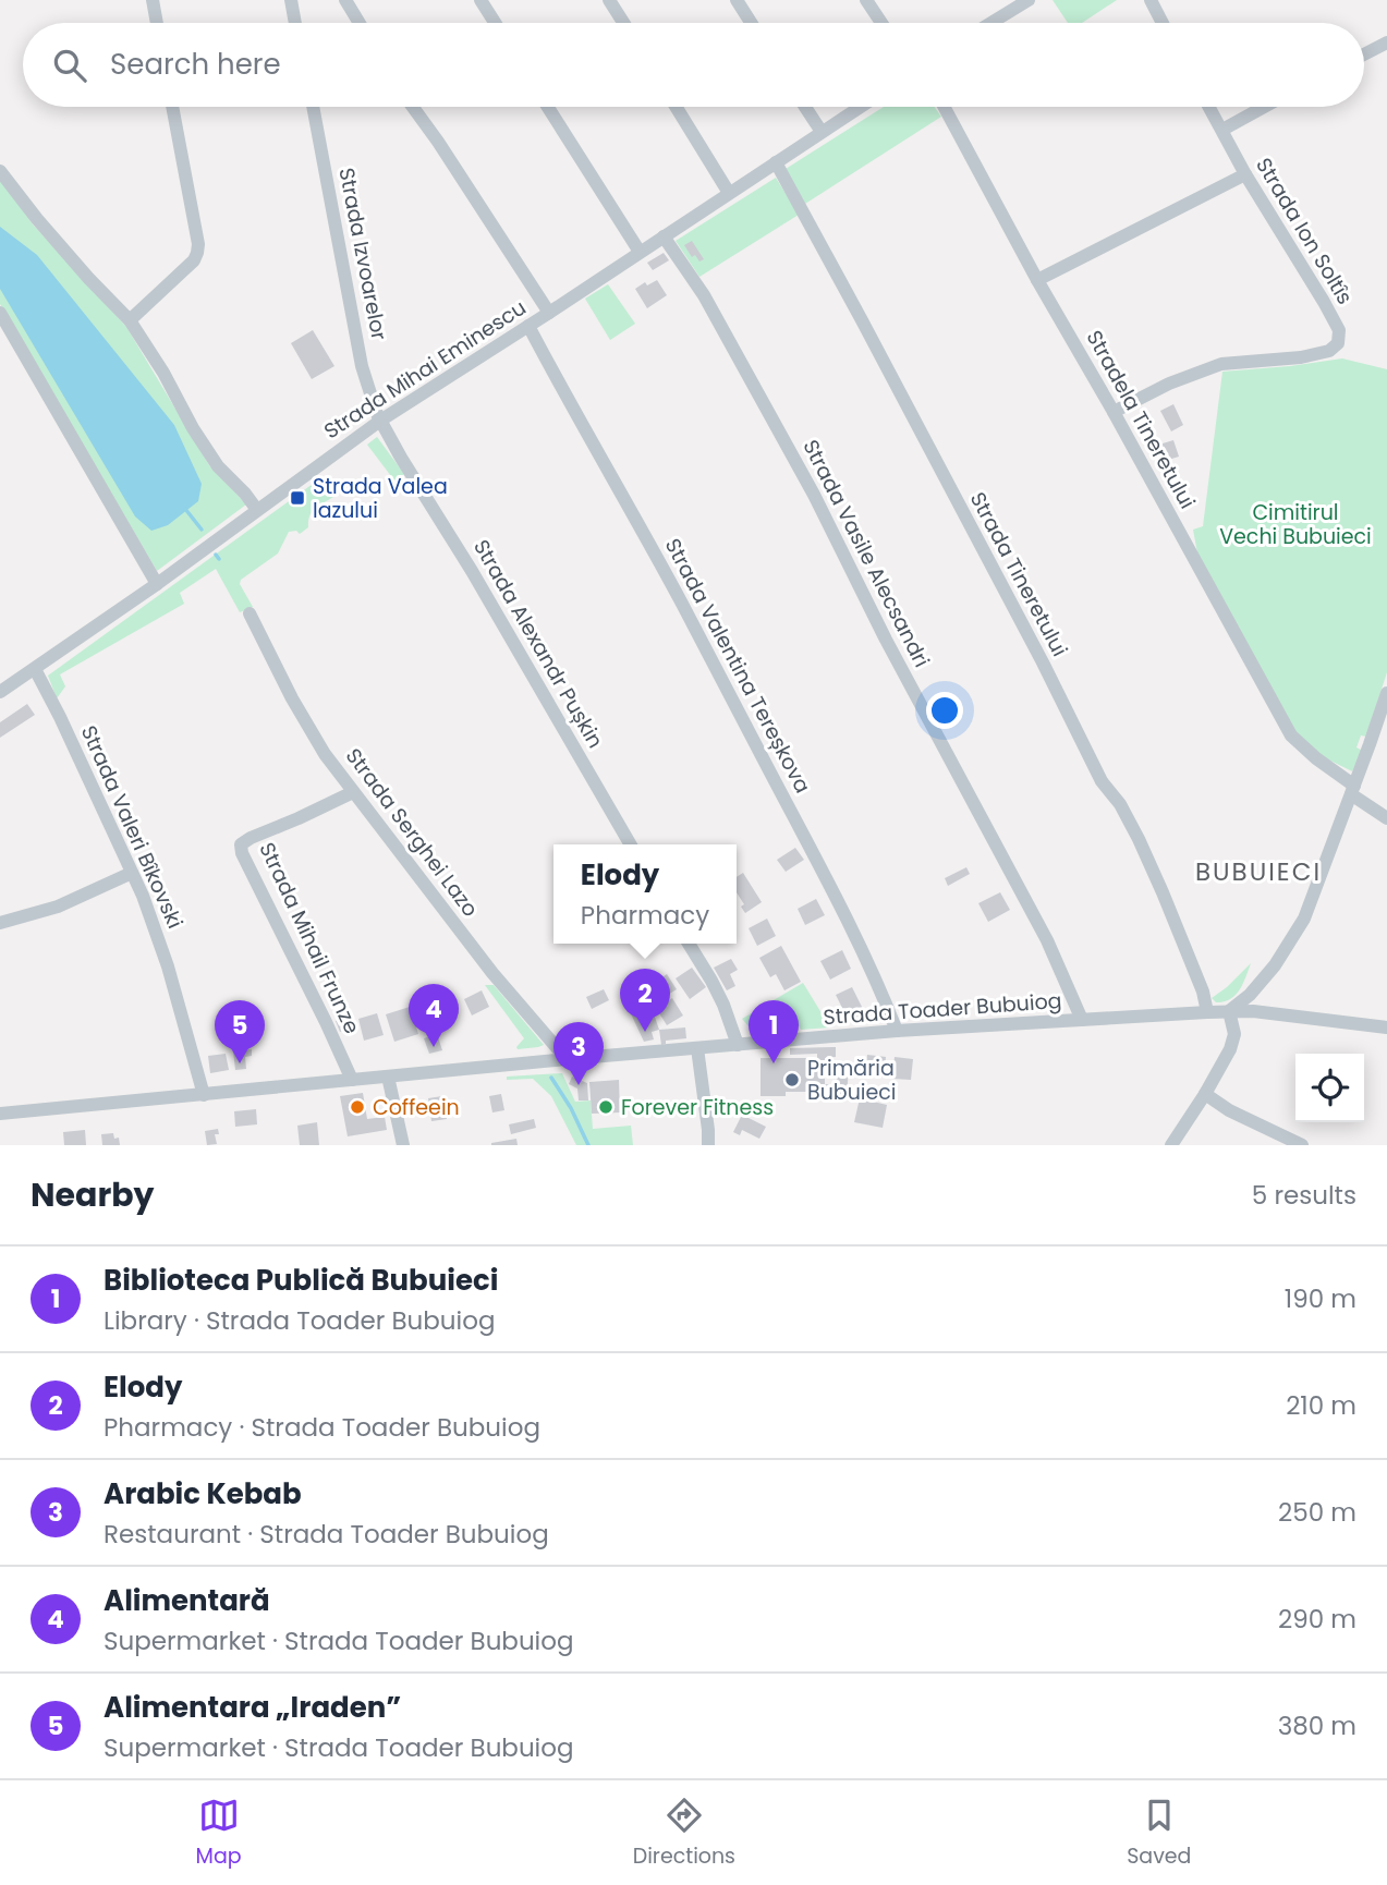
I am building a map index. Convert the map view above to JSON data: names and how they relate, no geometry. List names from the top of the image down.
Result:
{
  "streets": {
    "street": [
      "Strada Ion Soltîs",
      "Strada Izvoarelor",
      "Strada Mihai Eminescu",
      "Stradela Tineretului",
      "Strada Vasile Alecsandri",
      "Strada Tineretului",
      "Strada Alexandr Pușkin",
      "Strada Valentina Tereșkova",
      "Strada Valeri Bîkovski",
      "Strada Serghei Lazo",
      "Strada Mihail Frunze",
      "Strada Toader Bubuiog"
    ]
  },
  "crossings": [
    ["Strada Ion Soltîs", "Stradela Tineretului"],
    ["Strada Izvoarelor", "Strada Mihai Eminescu"],
    ["Strada Izvoarelor", "Strada Alexandr Pușkin"],
    ["Strada Mihai Eminescu", "Strada Vasile Alecsandri"],
    ["Strada Mihai Eminescu", "Strada Tineretului"],
    ["Strada Mihai Eminescu", "Strada Alexandr Pușkin"],
    ["Strada Mihai Eminescu", "Strada Valentina Tereșkova"],
    ["Strada Mihai Eminescu", "Strada Valeri Bîkovski"],
    ["Strada Vasile Alecsandri", "Strada Toader Bubuiog"],
    ["Strada Tineretului", "Strada Toader Bubuiog"],
    ["Strada Valentina Tereșkova", "Strada Toader Bubuiog"],
    ["Strada Valeri Bîkovski", "Strada Toader Bubuiog"],
    ["Strada Serghei Lazo", "Strada Mihail Frunze"],
    ["Strada Serghei Lazo", "Strada Toader Bubuiog"],
    ["Strada Mihail Frunze", "Strada Toader Bubuiog"]
  ],
  "districts": ["BUBUIECI"],
  "parks": ["Cimitirul Vechi Bubuieci"],
  "places": {
    "transit": ["Strada Valea Iazului"],
    "other": ["Primăria Bubuieci", "Coffeein", "Forever Fitness"]
  },
  "page": {
    "search": "Search here",
    "popup": ["Elody", "Pharmacy"],
    "pins": [
      "2",
      "4",
      "1",
      "5",
      "3"
    ],
    "heading": ["Nearby", "5 results"],
    "list": [
      {
        "mark": "1",
        "name": "Biblioteca Publică Bubuieci",
        "note": "Library · Strada Toader Bubuiog",
        "value": "190 m"
      },
      {
        "mark": "2",
        "name": "Elody",
        "note": "Pharmacy · Strada Toader Bubuiog",
        "value": "210 m"
      },
      {
        "mark": "3",
        "name": "Arabic Kebab",
        "note": "Restaurant · Strada Toader Bubuiog",
        "value": "250 m"
      },
      {
        "mark": "4",
        "name": "Alimentară",
        "note": "Supermarket · Strada Toader Bubuiog",
        "value": "290 m"
      },
      {
        "mark": "5",
        "name": "Alimentara „Iraden”",
        "note": "Supermarket · Strada Toader Bubuiog",
        "value": "380 m"
      }
    ],
    "nav": ["Map", "Directions", "Saved"]
  }
}
